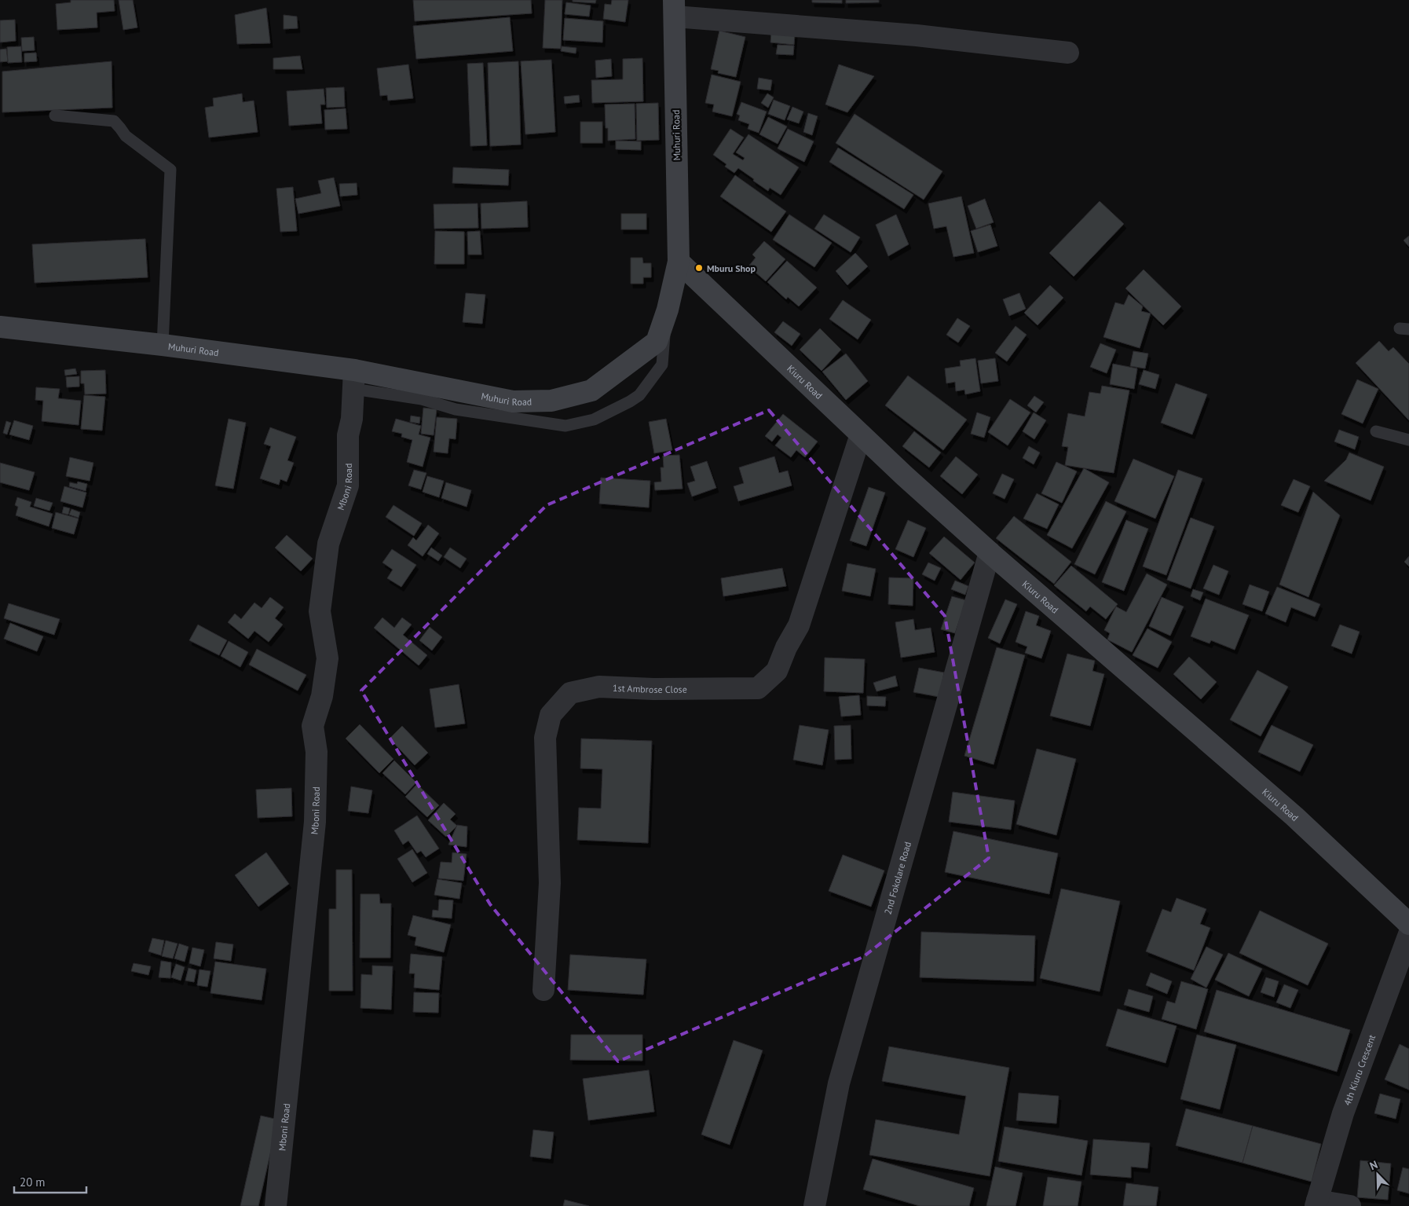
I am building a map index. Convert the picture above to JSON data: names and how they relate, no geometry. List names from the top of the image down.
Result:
{
  "streets": {
    "main road": ["Muhuri Road", "Kiuru Road"],
    "street": [
      "Mboni Road",
      "1st Ambrose Close",
      "2nd Fokolare Road",
      "4th Kiuru Crescent"
    ]
  },
  "crossings": [
    ["Muhuri Road", "Kiuru Road"],
    ["Muhuri Road", "Mboni Road"],
    ["Kiuru Road", "1st Ambrose Close"],
    ["Kiuru Road", "2nd Fokolare Road"]
  ],
  "places": ["Mburu Shop"],
  "scale_bar": "20 m",
  "north": "top left"
}
